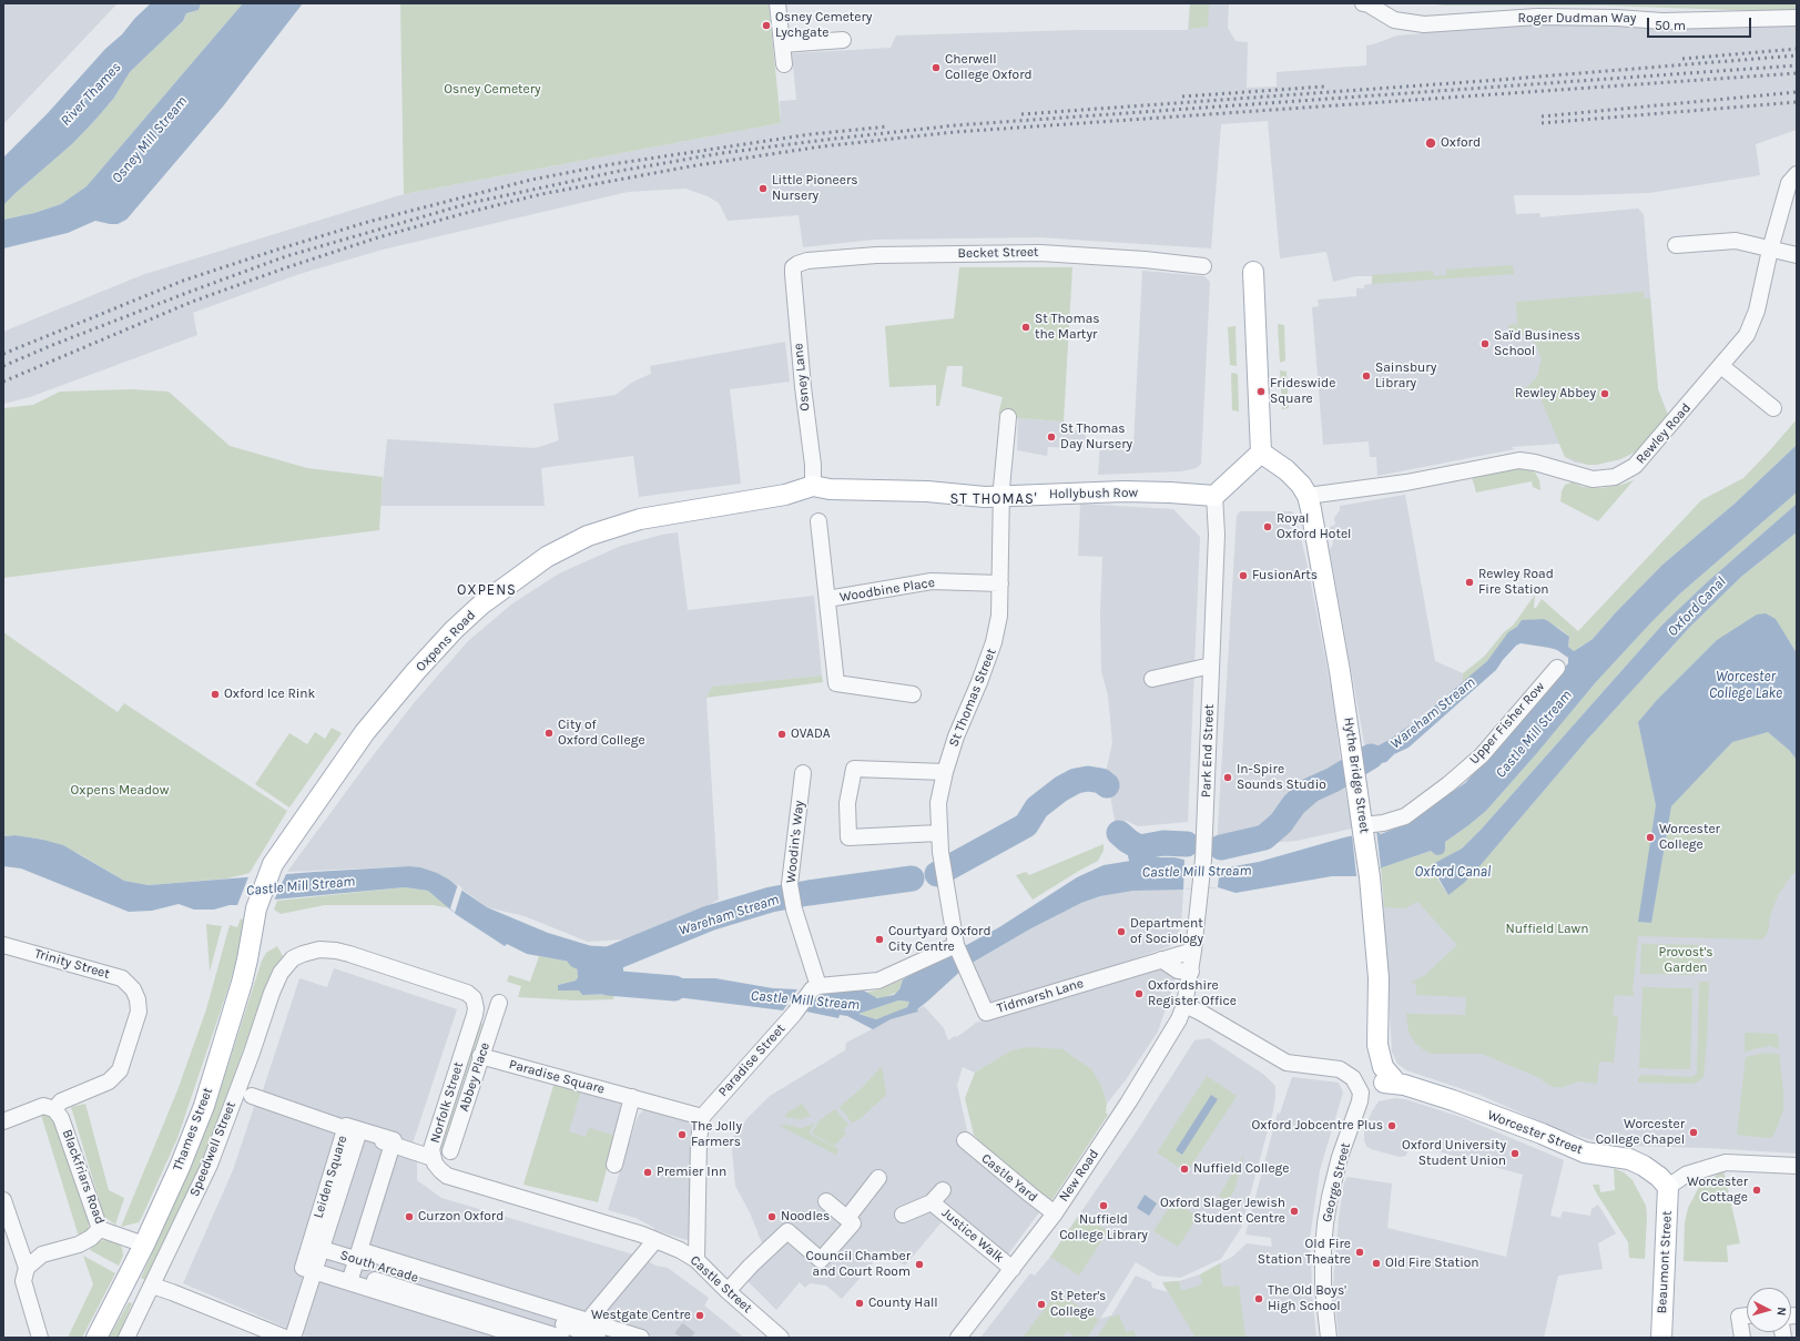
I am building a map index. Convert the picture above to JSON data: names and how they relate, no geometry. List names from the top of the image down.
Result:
{
  "streets": {
    "main road": [
      "Hollybush Row",
      "Oxpens Road",
      "Hythe Bridge Street",
      "Thames Street",
      "Worcester Street",
      "Beaumont Street"
    ],
    "street": [
      "Roger Dudman Way",
      "Becket Street",
      "Osney Lane",
      "Rewley Road",
      "Woodbine Place",
      "St Thomas Street",
      "Upper Fisher Row",
      "Park End Street",
      "Woodin's Way",
      "Trinity Street",
      "Tidmarsh Lane",
      "Paradise Street",
      "Abbey Place",
      "Paradise Square",
      "Norfolk Street",
      "Speedwell Street",
      "New Road",
      "Blackfriars Road",
      "Leiden Square",
      "Castle Yard",
      "George Street",
      "Justice Walk",
      "South Arcade",
      "Castle Street"
    ]
  },
  "crossings": [
    ["Becket Street", "Osney Lane"],
    ["Osney Lane", "Hollybush Row"],
    ["Osney Lane", "Oxpens Road"],
    ["Rewley Road", "Hythe Bridge Street"],
    ["Hollybush Row", "Oxpens Road"],
    ["Hollybush Row", "St Thomas Street"],
    ["Hollybush Row", "Park End Street"],
    ["Woodbine Place", "St Thomas Street"],
    ["Oxpens Road", "Thames Street"],
    ["St Thomas Street", "Tidmarsh Lane"],
    ["Upper Fisher Row", "Hythe Bridge Street"],
    ["Park End Street", "Tidmarsh Lane"],
    ["Park End Street", "New Road"],
    ["Park End Street", "George Street"],
    ["Hythe Bridge Street", "Worcester Street"],
    ["Woodin's Way", "Paradise Street"],
    ["Trinity Street", "Blackfriars Road"],
    ["Paradise Street", "Paradise Square"],
    ["Abbey Place", "Paradise Square"],
    ["Norfolk Street", "Speedwell Street"],
    ["Norfolk Street", "Castle Street"],
    ["Thames Street", "Blackfriars Road"],
    ["Worcester Street", "Beaumont Street"],
    ["New Road", "Castle Yard"],
    ["New Road", "George Street"],
    ["New Road", "Justice Walk"],
    ["Leiden Square", "South Arcade"]
  ],
  "districts": ["ST THOMAS'", "OXPENS"],
  "water": [
    "River Thames",
    "Osney Mill Stream",
    "Oxford Canal",
    "Worcester College Lake",
    "Wareham Stream",
    "Castle Mill Stream"
  ],
  "parks": [
    "Osney Cemetery",
    "Oxpens Meadow",
    "Nuffield Lawn",
    "Provost's Garden"
  ],
  "places": [
    "Osney Cemetery Lychgate",
    "Cherwell College Oxford",
    "Oxford",
    "Little Pioneers Nursery",
    "St Thomas the Martyr",
    "Saïd Business School",
    "Sainsbury Library",
    "Frideswide Square",
    "Rewley Abbey",
    "St Thomas Day Nursery",
    "Royal Oxford Hotel",
    "FusionArts",
    "Rewley Road Fire Station",
    "Oxford Ice Rink",
    "City of Oxford College",
    "OVADA",
    "In-Spire Sounds Studio",
    "Worcester College",
    "Department of Sociology",
    "Courtyard Oxford City Centre",
    "Oxfordshire Register Office",
    "Oxford Jobcentre Plus",
    "Worcester College Chapel",
    "The Jolly Farmers",
    "Oxford University Student Union",
    "Nuffield College",
    "Premier Inn",
    "Worcester Cottage",
    "Nuffield College Library",
    "Oxford Slager Jewish Student Centre",
    "Curzon Oxford",
    "Noodles",
    "Old Fire Station Theatre",
    "Old Fire Station",
    "Council Chamber and Court Room",
    "The Old Boys' High School",
    "County Hall",
    "St Peter's College",
    "Westgate Centre"
  ],
  "scale_bar": "50 m",
  "north": "right"
}
